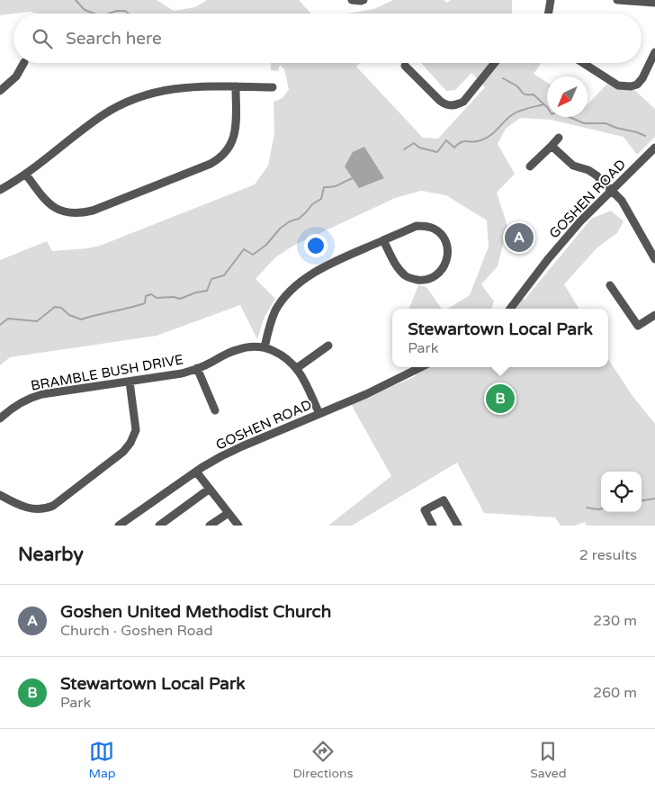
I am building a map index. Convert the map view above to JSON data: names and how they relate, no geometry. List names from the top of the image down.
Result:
{
  "streets": {
    "street": ["GOSHEN ROAD", "BRAMBLE BUSH DRIVE"]
  },
  "crossings": [
    ["GOSHEN ROAD", "BRAMBLE BUSH DRIVE"]
  ],
  "north": "bottom left",
  "page": {
    "search": "Search here",
    "pins": ["A", "B"],
    "popup": ["Stewartown Local Park", "Park"],
    "heading": ["Nearby", "2 results"],
    "list": [
      {
        "mark": "A",
        "name": "Goshen United Methodist Church",
        "note": "Church · Goshen Road",
        "value": "230 m"
      },
      {
        "mark": "B",
        "name": "Stewartown Local Park",
        "note": "Park",
        "value": "260 m"
      }
    ],
    "nav": ["Map", "Directions", "Saved"]
  }
}
